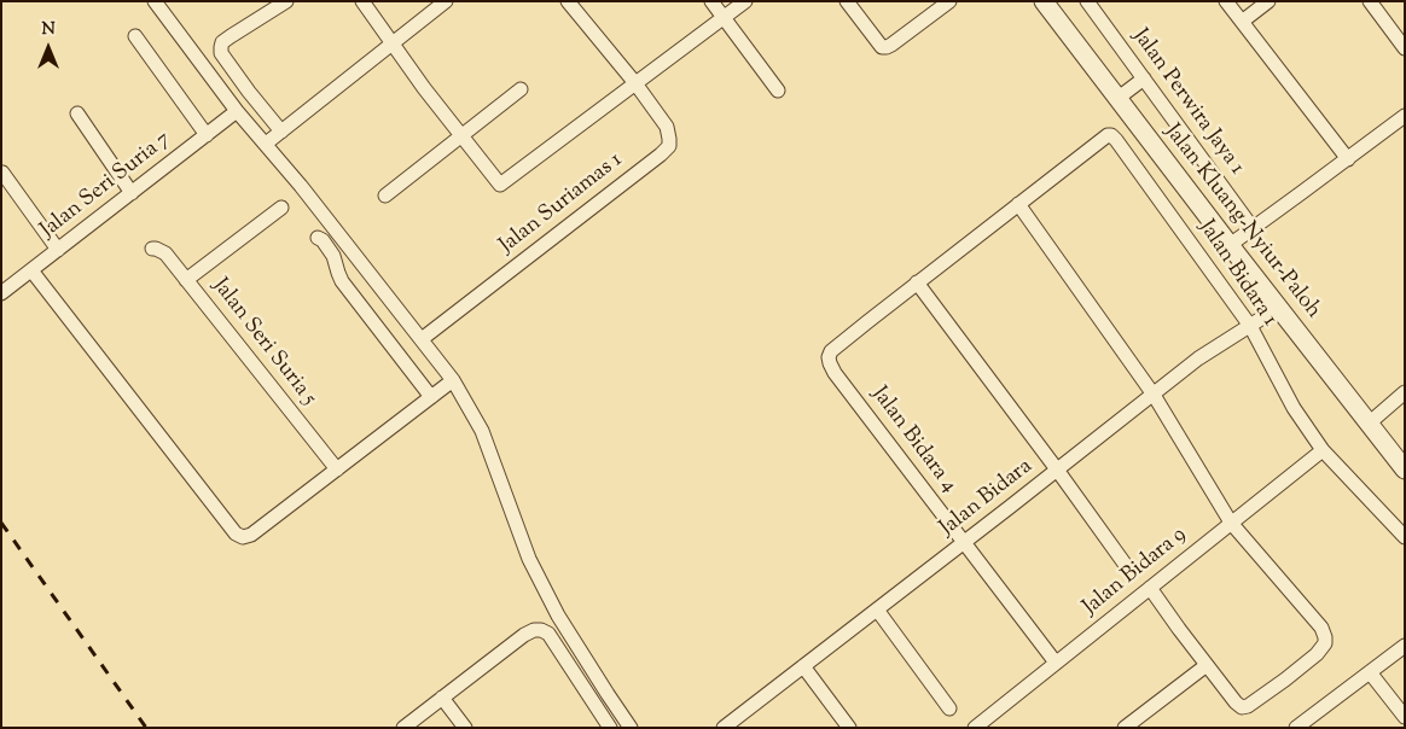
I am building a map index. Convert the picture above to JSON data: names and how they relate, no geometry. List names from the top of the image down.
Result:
{
  "streets": {
    "street": [
      "Jalan Perwira Jaya 1",
      "Jalan Seri Suria 7",
      "Jalan Suriamas 1",
      "Jalan Kluang-Nyiur-Paloh",
      "Jalan Bidara 1",
      "Jalan Seri Suria 5",
      "Jalan Bidara 4",
      "Jalan Bidara",
      "Jalan Bidara 9"
    ]
  },
  "crossings": [
    ["Jalan Kluang-Nyiur-Paloh", "Jalan Bidara"],
    ["Jalan Bidara 1", "Jalan Bidara"],
    ["Jalan Bidara 1", "Jalan Bidara 9"],
    ["Jalan Bidara 4", "Jalan Bidara"],
    ["Jalan Bidara 4", "Jalan Bidara 9"]
  ],
  "north": "top"
}
